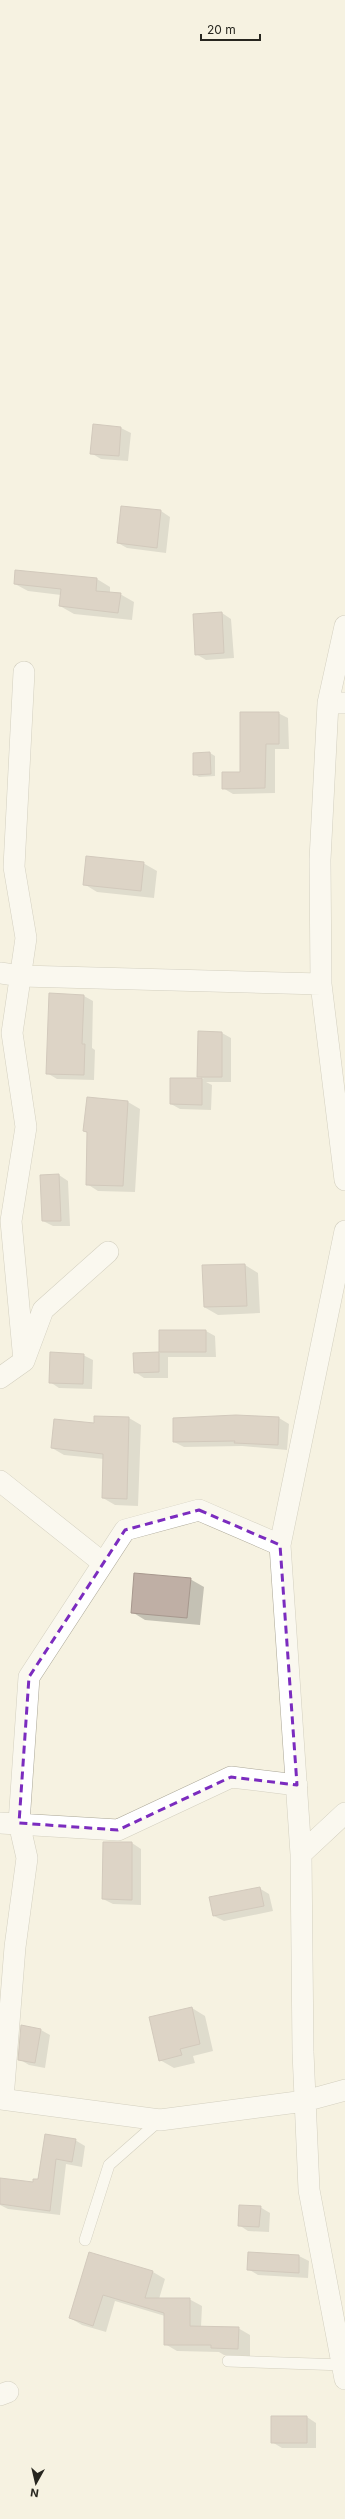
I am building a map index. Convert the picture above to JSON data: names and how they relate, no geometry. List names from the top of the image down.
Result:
{
  "scale_bar": "20 m",
  "north": "bottom"
}
